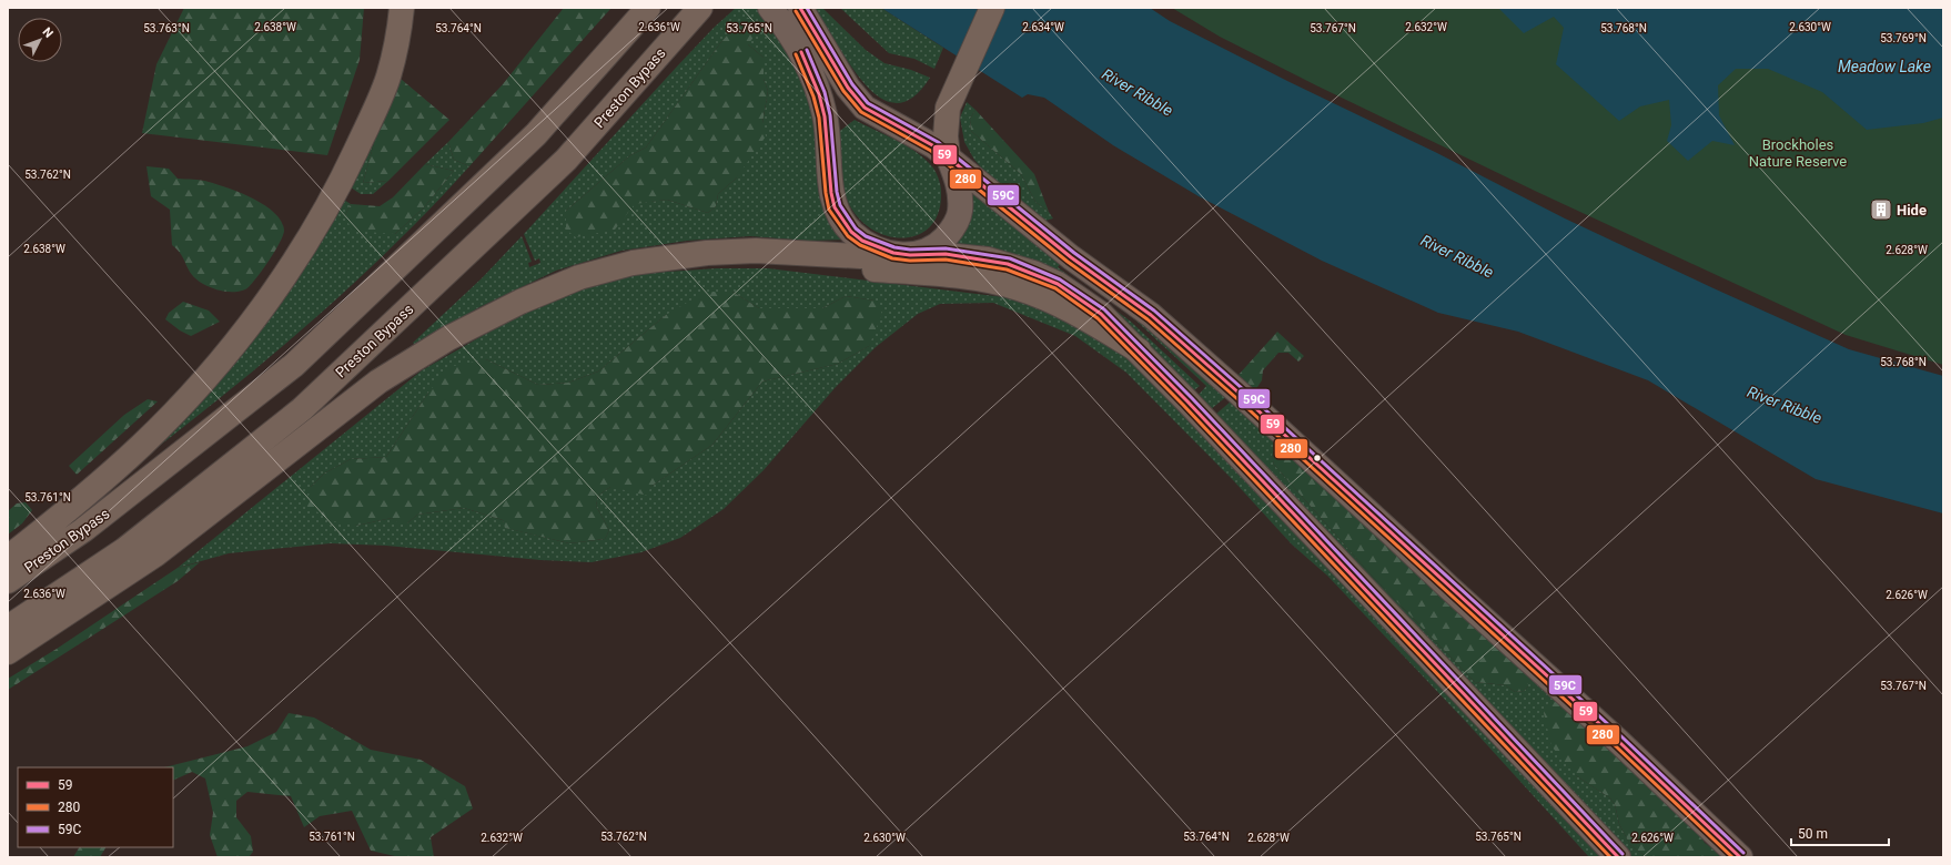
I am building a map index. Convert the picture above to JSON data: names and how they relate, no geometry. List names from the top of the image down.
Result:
{
  "streets": {
    "highway": ["Preston Bypass"]
  },
  "water": ["Meadow Lake", "River Ribble"],
  "parks": ["Brockholes Nature Reserve"],
  "places": {
    "building": ["Hide"]
  },
  "lines": ["transit line 59", "transit line 59C", "transit line 280"],
  "legend": ["59", "280", "59C"],
  "scale_bar": "50 m",
  "north": "top right",
  "coordinates": [
    "2.638°W",
    "2.636°W",
    "2.634°W",
    "2.632°W",
    "2.630°W",
    "53.764°N",
    "53.765°N",
    "53.767°N",
    "53.768°N",
    "53.763°N",
    "53.769°N",
    "53.762°N",
    "2.628°W",
    "53.761°N",
    "2.626°W"
  ]
}
